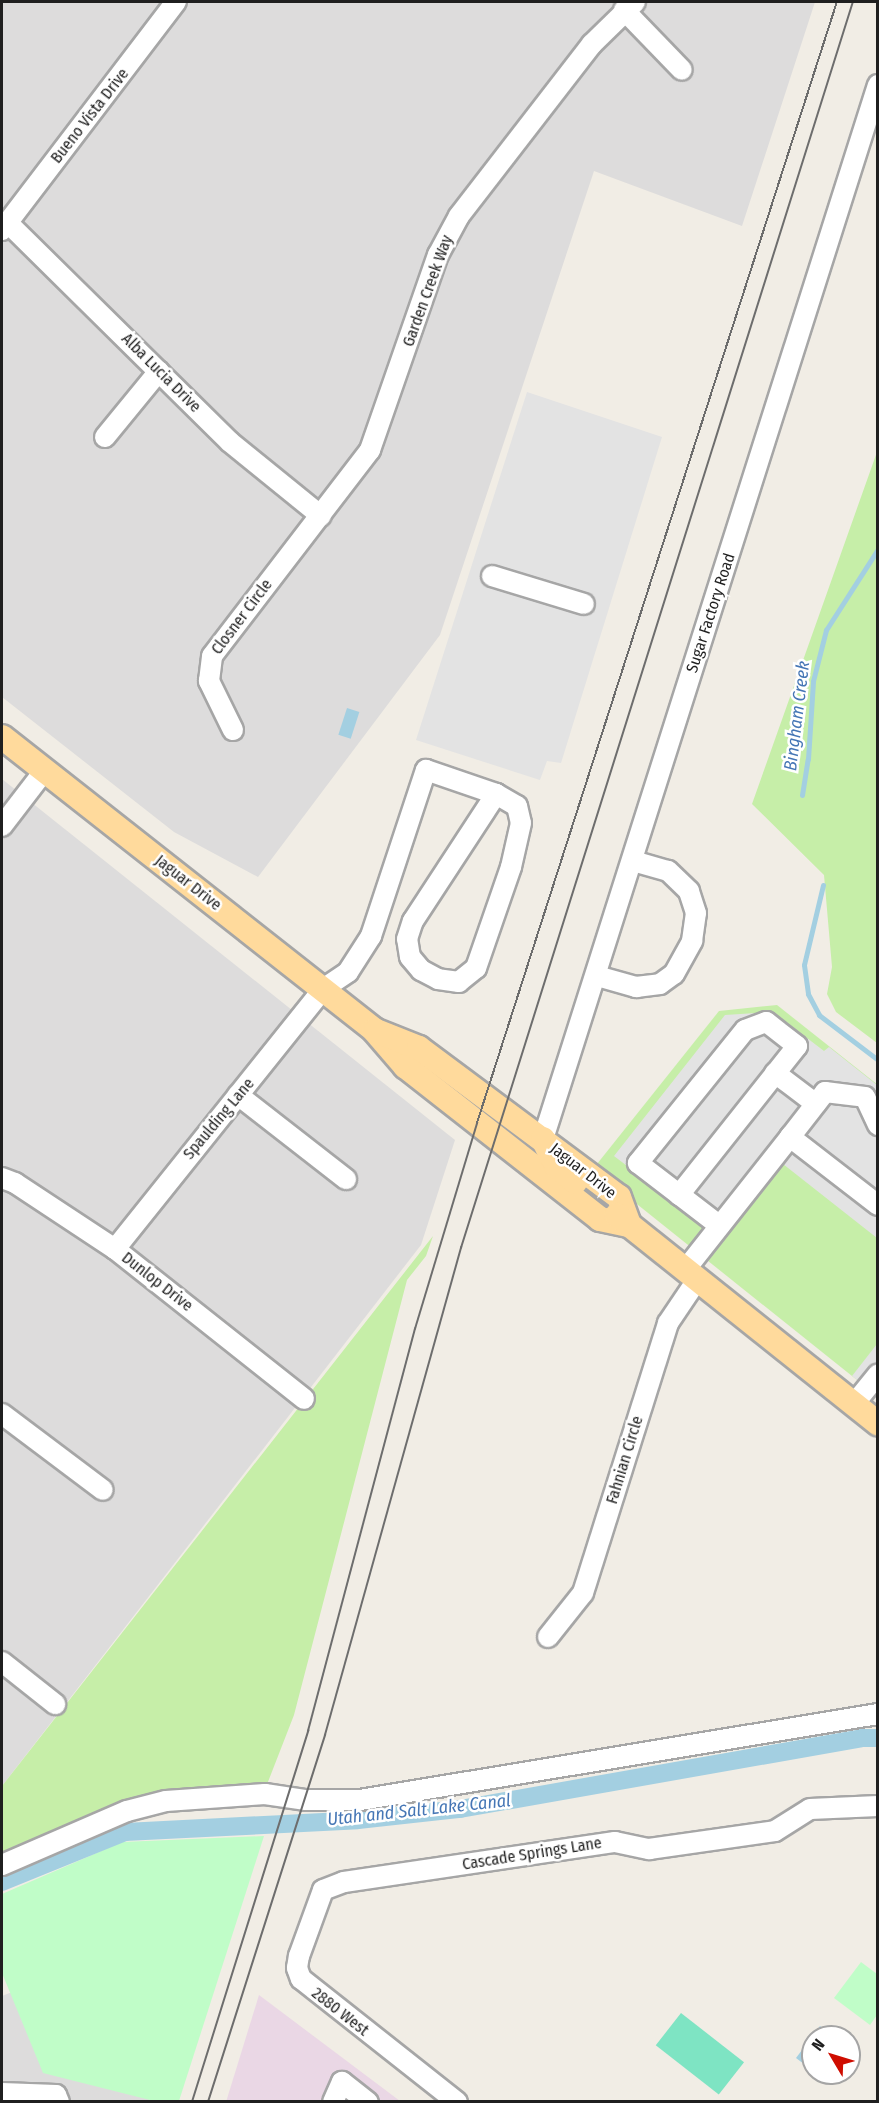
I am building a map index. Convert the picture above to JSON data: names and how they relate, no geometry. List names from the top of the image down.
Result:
{
  "streets": {
    "main road": ["Jaguar Drive"],
    "street": [
      "Bueno Vista Drive",
      "Garden Creek Way",
      "Alba Lucia Drive",
      "Sugar Factory Road",
      "Closner Circle",
      "Spaulding Lane",
      "Dunlop Drive",
      "Fahnian Circle",
      "Cascade Springs Lane",
      "2880 West"
    ]
  },
  "crossings": [
    ["Bueno Vista Drive", "Alba Lucia Drive"],
    ["Garden Creek Way", "Alba Lucia Drive"],
    ["Garden Creek Way", "Closner Circle"],
    ["Alba Lucia Drive", "Closner Circle"],
    ["Sugar Factory Road", "Jaguar Drive"],
    ["Jaguar Drive", "Spaulding Lane"],
    ["Jaguar Drive", "Fahnian Circle"],
    ["Spaulding Lane", "Dunlop Drive"],
    ["Cascade Springs Lane", "2880 West"]
  ],
  "water": ["Bingham Creek", "Utah and Salt Lake Canal"],
  "north": "top left"
}
